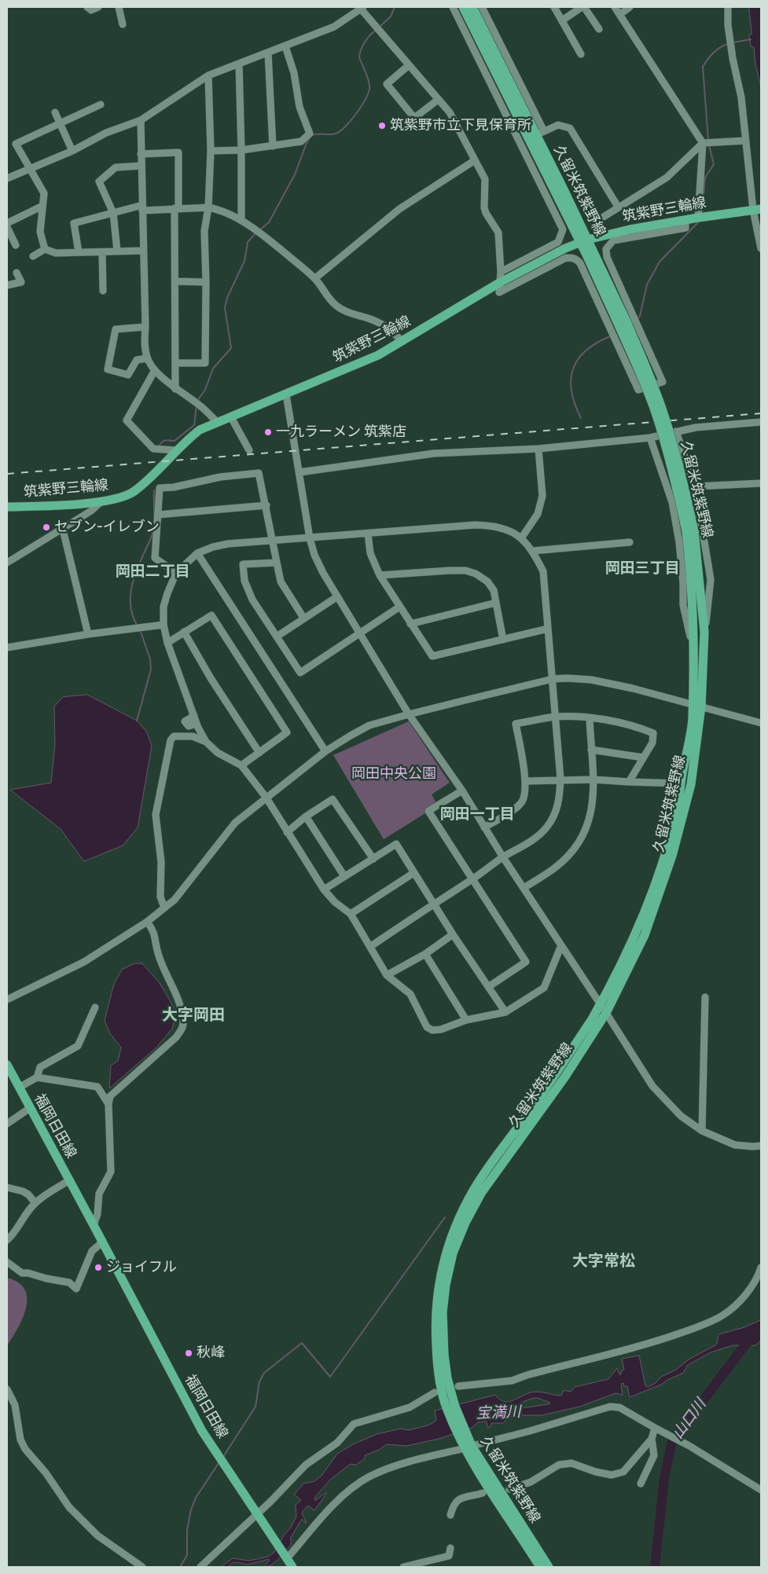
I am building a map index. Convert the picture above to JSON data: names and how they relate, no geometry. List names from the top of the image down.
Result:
{
  "streets": {
    "main road": ["久留米筑紫野線", "筑紫野三輪線", "福岡日田線"]
  },
  "crossings": [
    ["久留米筑紫野線", "筑紫野三輪線"]
  ],
  "districts": [
    "岡田三丁目",
    "岡田二丁目",
    "岡田一丁目",
    "大字岡田",
    "大字常松"
  ],
  "water": ["宝満川", "山口川"],
  "parks": ["岡田中央公園"],
  "places": [
    "筑紫野市立下見保育所",
    "一九ラーメン 筑紫店",
    "セブン-イレブン",
    "ジョイフル",
    "秋峰"
  ]
}
